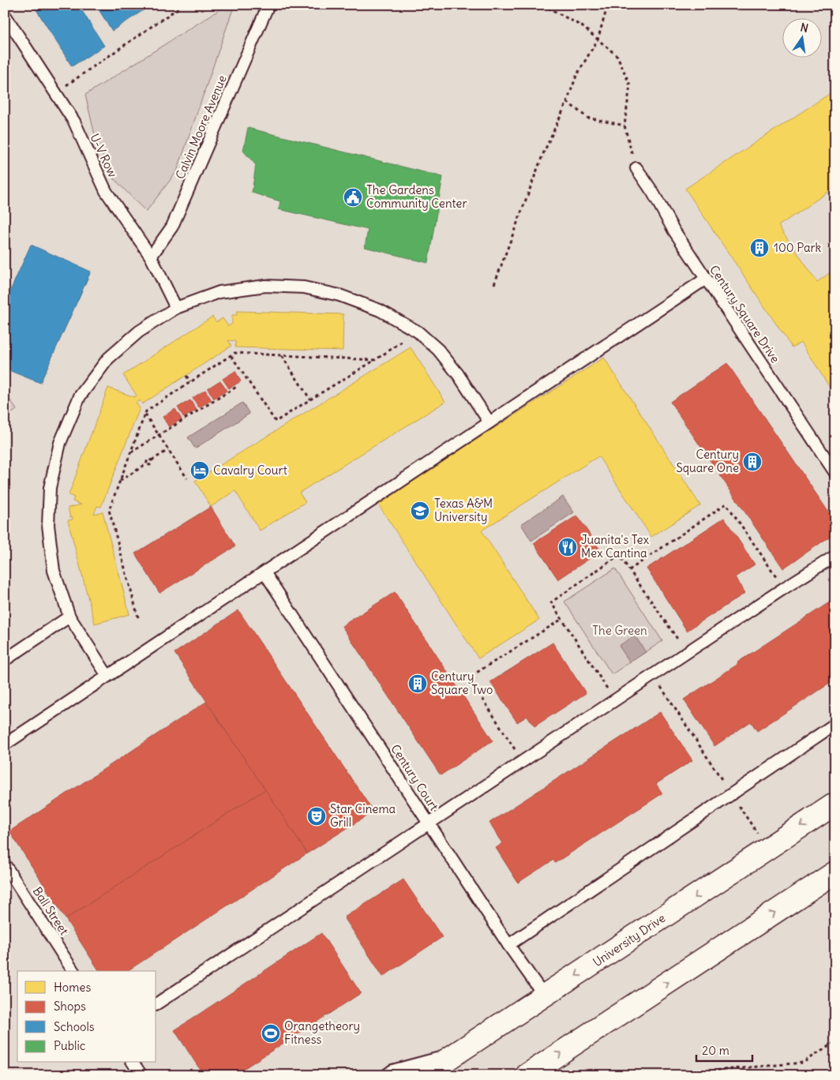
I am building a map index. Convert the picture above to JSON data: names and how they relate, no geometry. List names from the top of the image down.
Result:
{
  "streets": {
    "main road": ["University Drive"],
    "lane": [
      "Calvin Moore Avenue",
      "U-V Row",
      "Century Square Drive",
      "Century Court",
      "Ball Street"
    ]
  },
  "crossings": [
    ["Calvin Moore Avenue", "U-V Row"],
    ["Century Court", "University Drive"]
  ],
  "parks": ["The Green"],
  "places": {
    "public building": ["The Gardens Community Center"],
    "building": ["100 Park", "Century Square One", "Century Square Two"],
    "hotel": ["Cavalry Court"],
    "school or university": ["Texas A&M University"],
    "restaurant": ["Juanita's Tex Mex Cantina"],
    "theatre": ["Star Cinema Grill"],
    "sports": ["Orangetheory Fitness"]
  },
  "legend": [
    "Homes",
    "Shops",
    "Schools",
    "Public"
  ],
  "scale_bar": "20 m",
  "north": "top"
}
